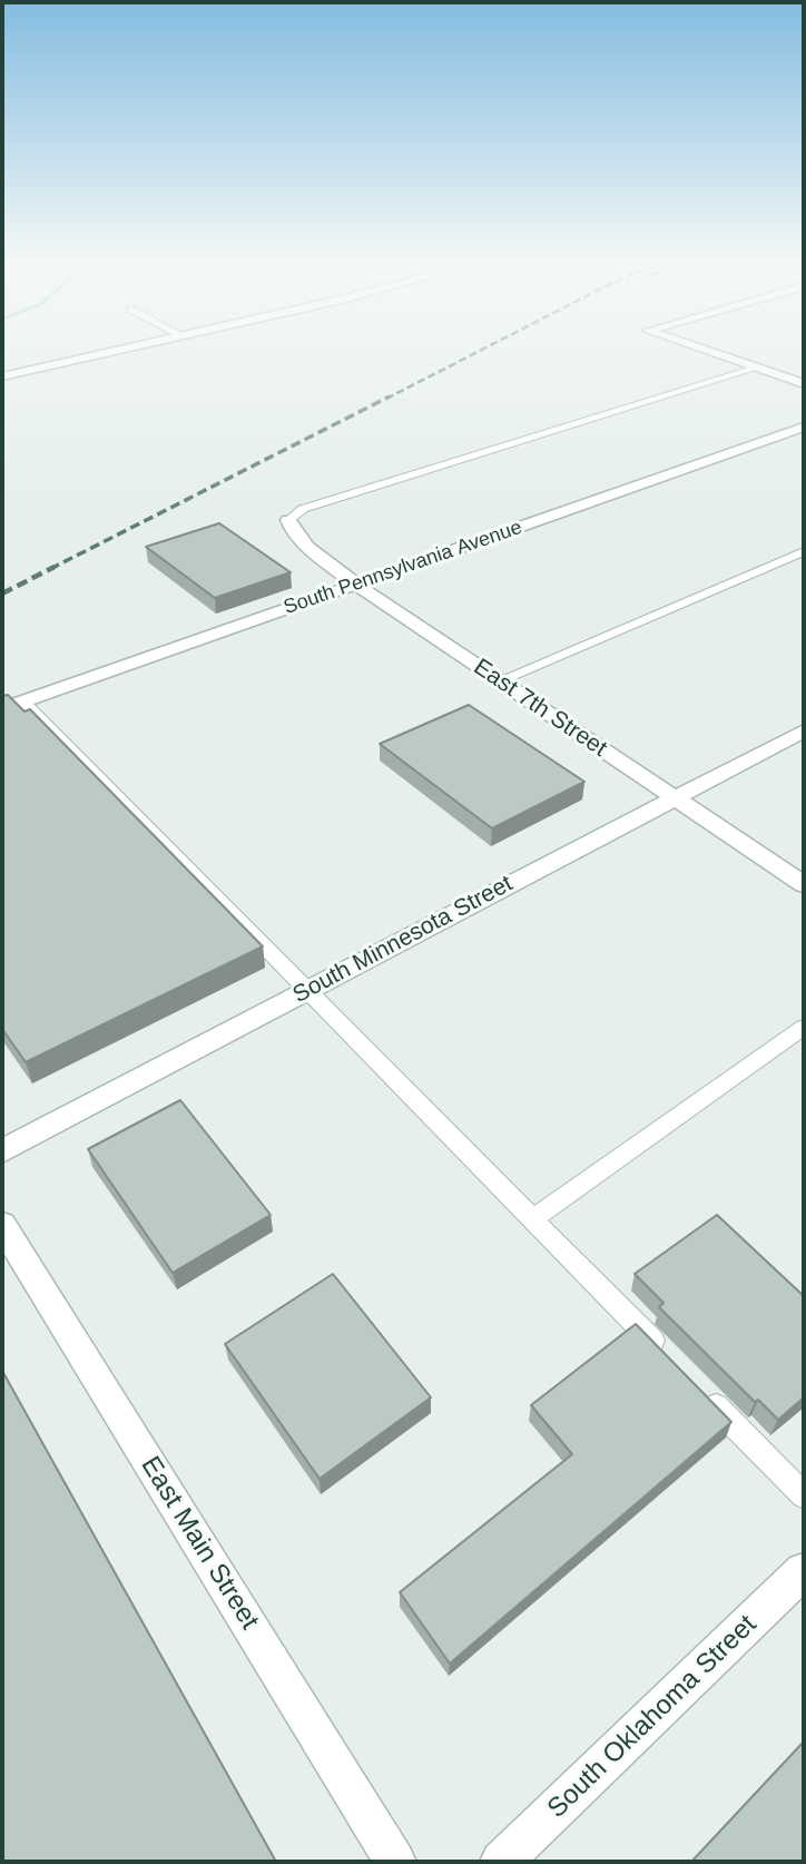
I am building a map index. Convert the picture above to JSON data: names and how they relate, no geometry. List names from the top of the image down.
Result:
{
  "streets": {
    "street": [
      "South Pennsylvania Avenue",
      "East 7th Street",
      "South Minnesota Street",
      "East Main Street",
      "South Oklahoma Street"
    ]
  },
  "crossings": [
    ["South Pennsylvania Avenue", "East 7th Street"],
    ["East 7th Street", "South Minnesota Street"]
  ]
}
